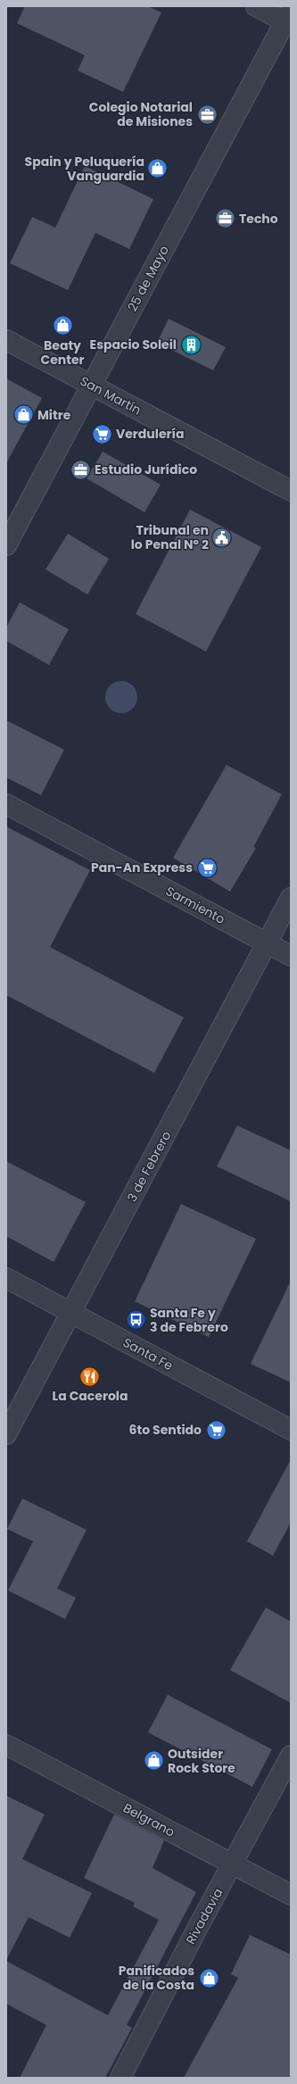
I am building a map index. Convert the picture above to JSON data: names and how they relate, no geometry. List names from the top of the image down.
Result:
{
  "streets": {
    "street": [
      "25 de Mayo",
      "San Martín",
      "Sarmiento",
      "3 de Febrero",
      "Santa Fe",
      "Belgrano",
      "Rivadavia"
    ]
  },
  "crossings": [
    ["25 de Mayo", "San Martín"],
    ["Sarmiento", "3 de Febrero"],
    ["3 de Febrero", "Santa Fe"],
    ["Belgrano", "Rivadavia"]
  ],
  "places": {
    "office": ["Colegio Notarial de Misiones", "Techo", "Estudio Jurídico"],
    "shop": [
      "Spain y Peluquería Vanguardia",
      "Beaty Center",
      "Mitre",
      "Outsider Rock Store",
      "Panificados de la Costa"
    ],
    "building": ["Espacio Soleil"],
    "supermarket": ["Verdulería", "Pan-An Express", "6to Sentido"],
    "public building": ["Tribunal en lo Penal Nº 2"],
    "bus stop": ["Santa Fe y 3 de Febrero"],
    "restaurant": ["La Cacerola"]
  }
}
